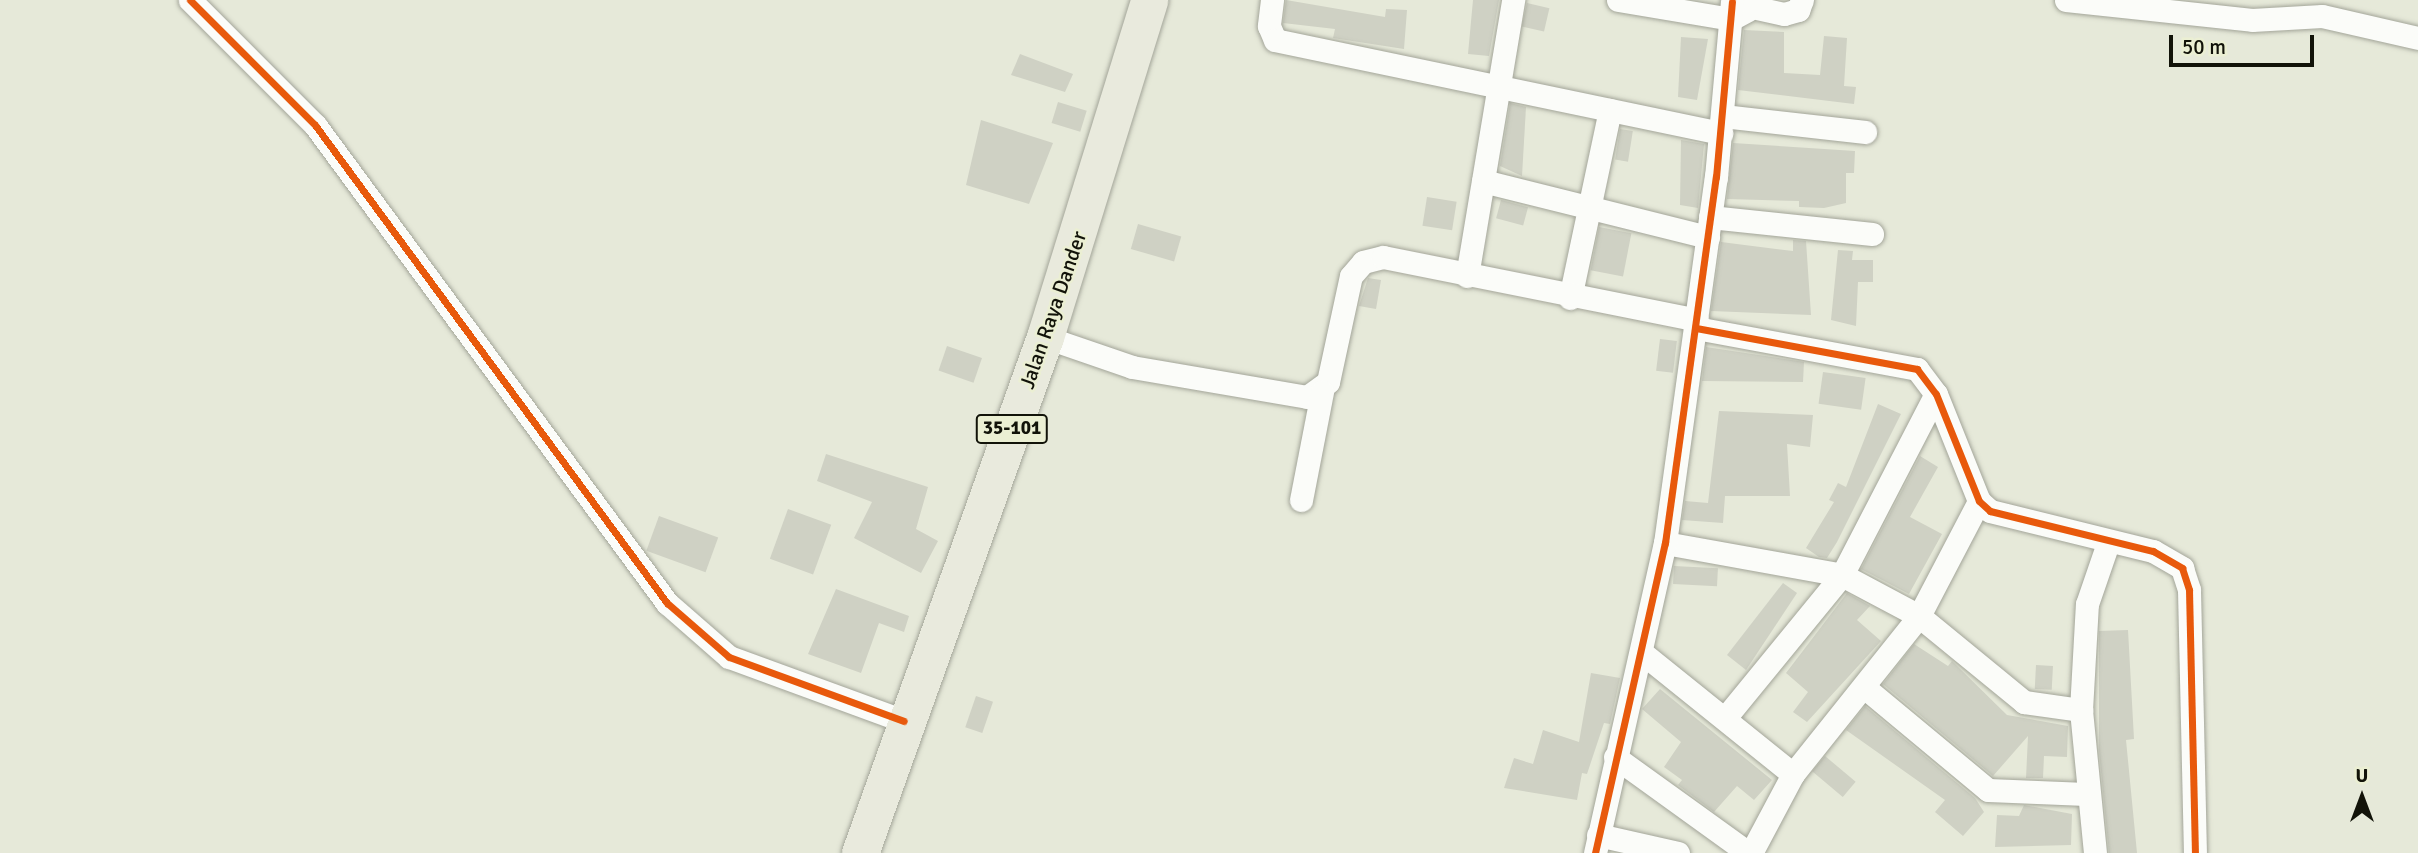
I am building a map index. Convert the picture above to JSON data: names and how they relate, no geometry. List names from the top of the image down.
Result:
{
  "streets": {
    "main road": ["Jalan Raya Dander", "35-101"]
  },
  "scale_bar": "50 m",
  "north": "top"
}
